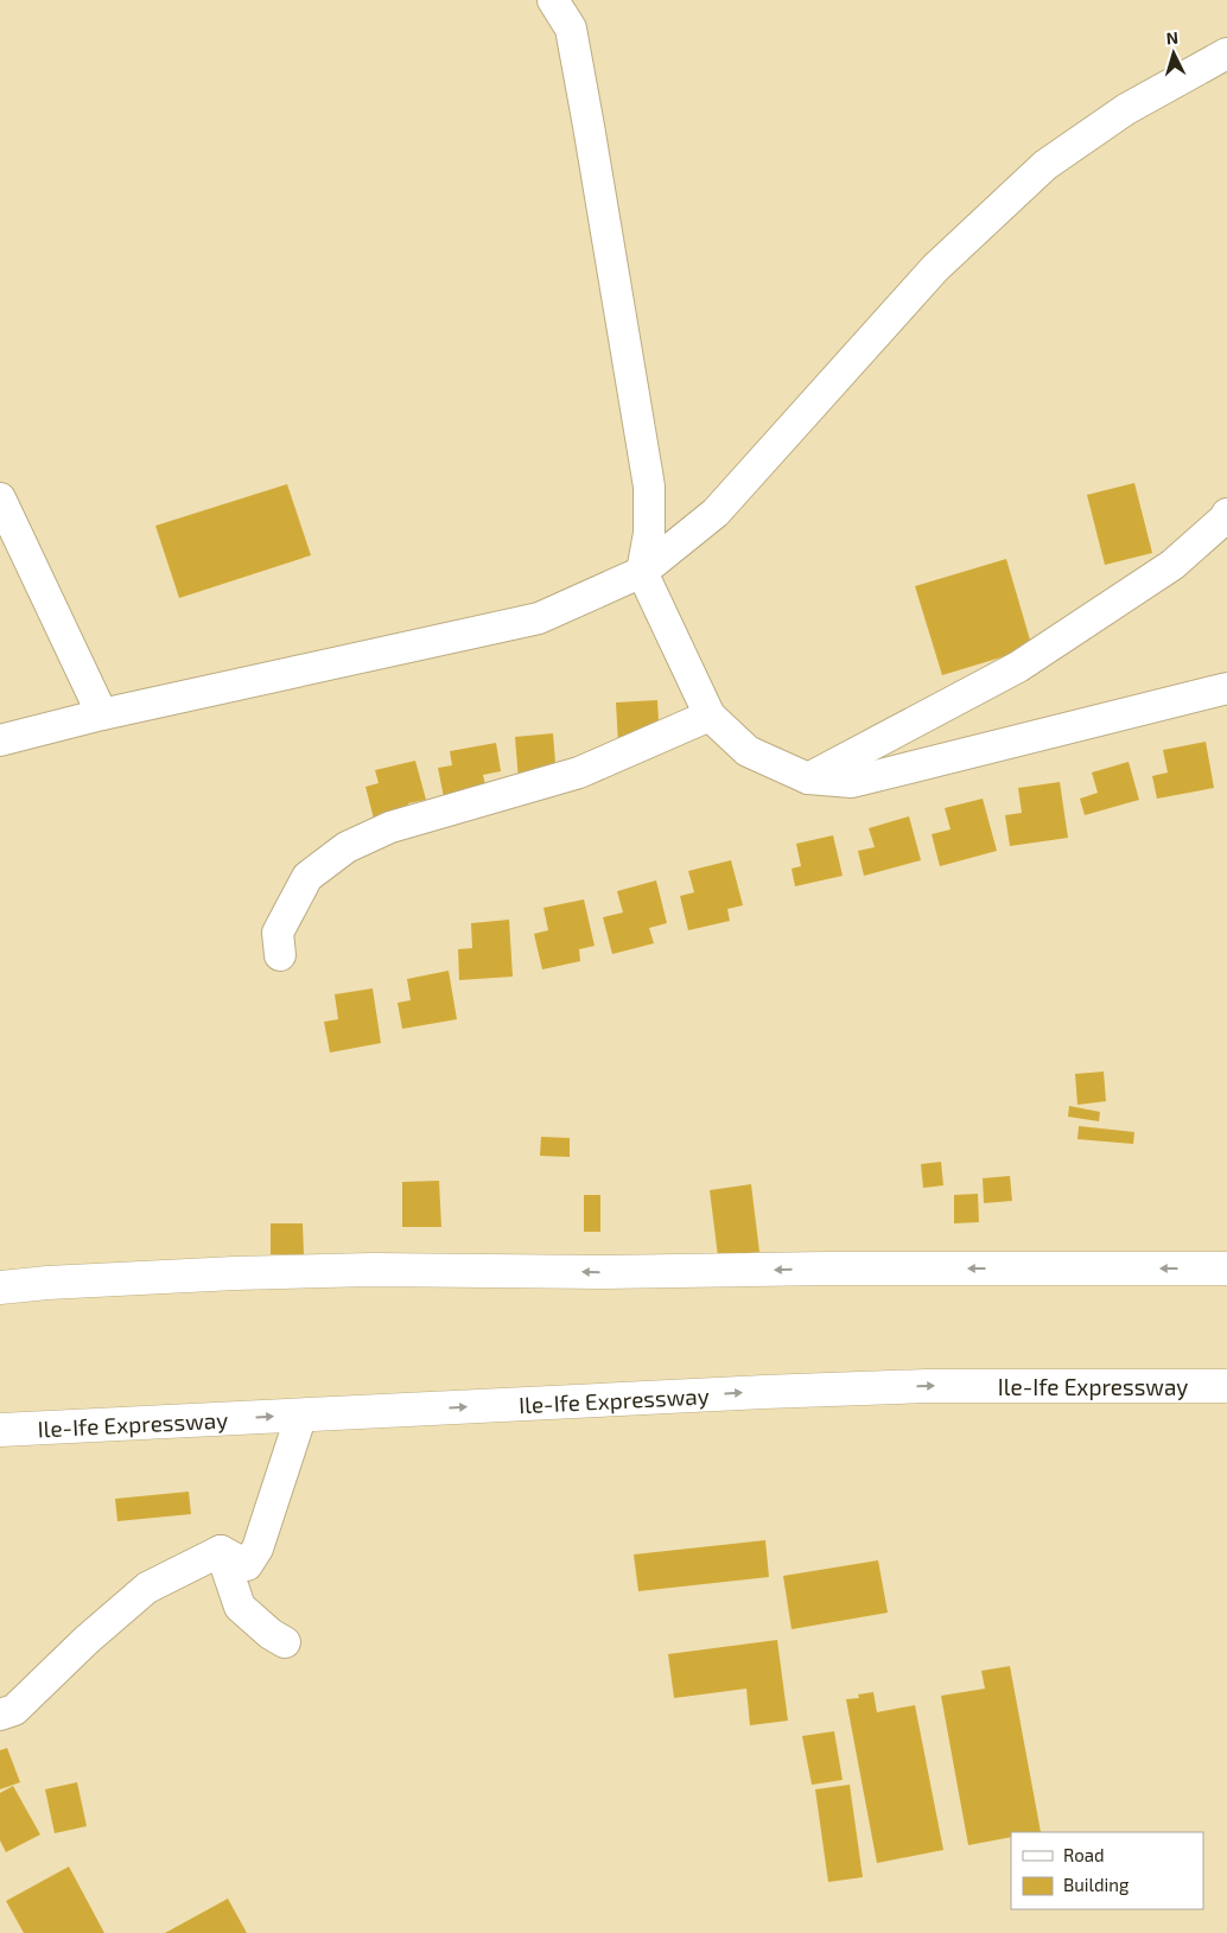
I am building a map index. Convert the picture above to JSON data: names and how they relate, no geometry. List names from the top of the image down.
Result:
{
  "streets": {
    "highway": ["Ile-Ife Expressway"]
  },
  "legend": ["Road", "Building"],
  "north": "top"
}
